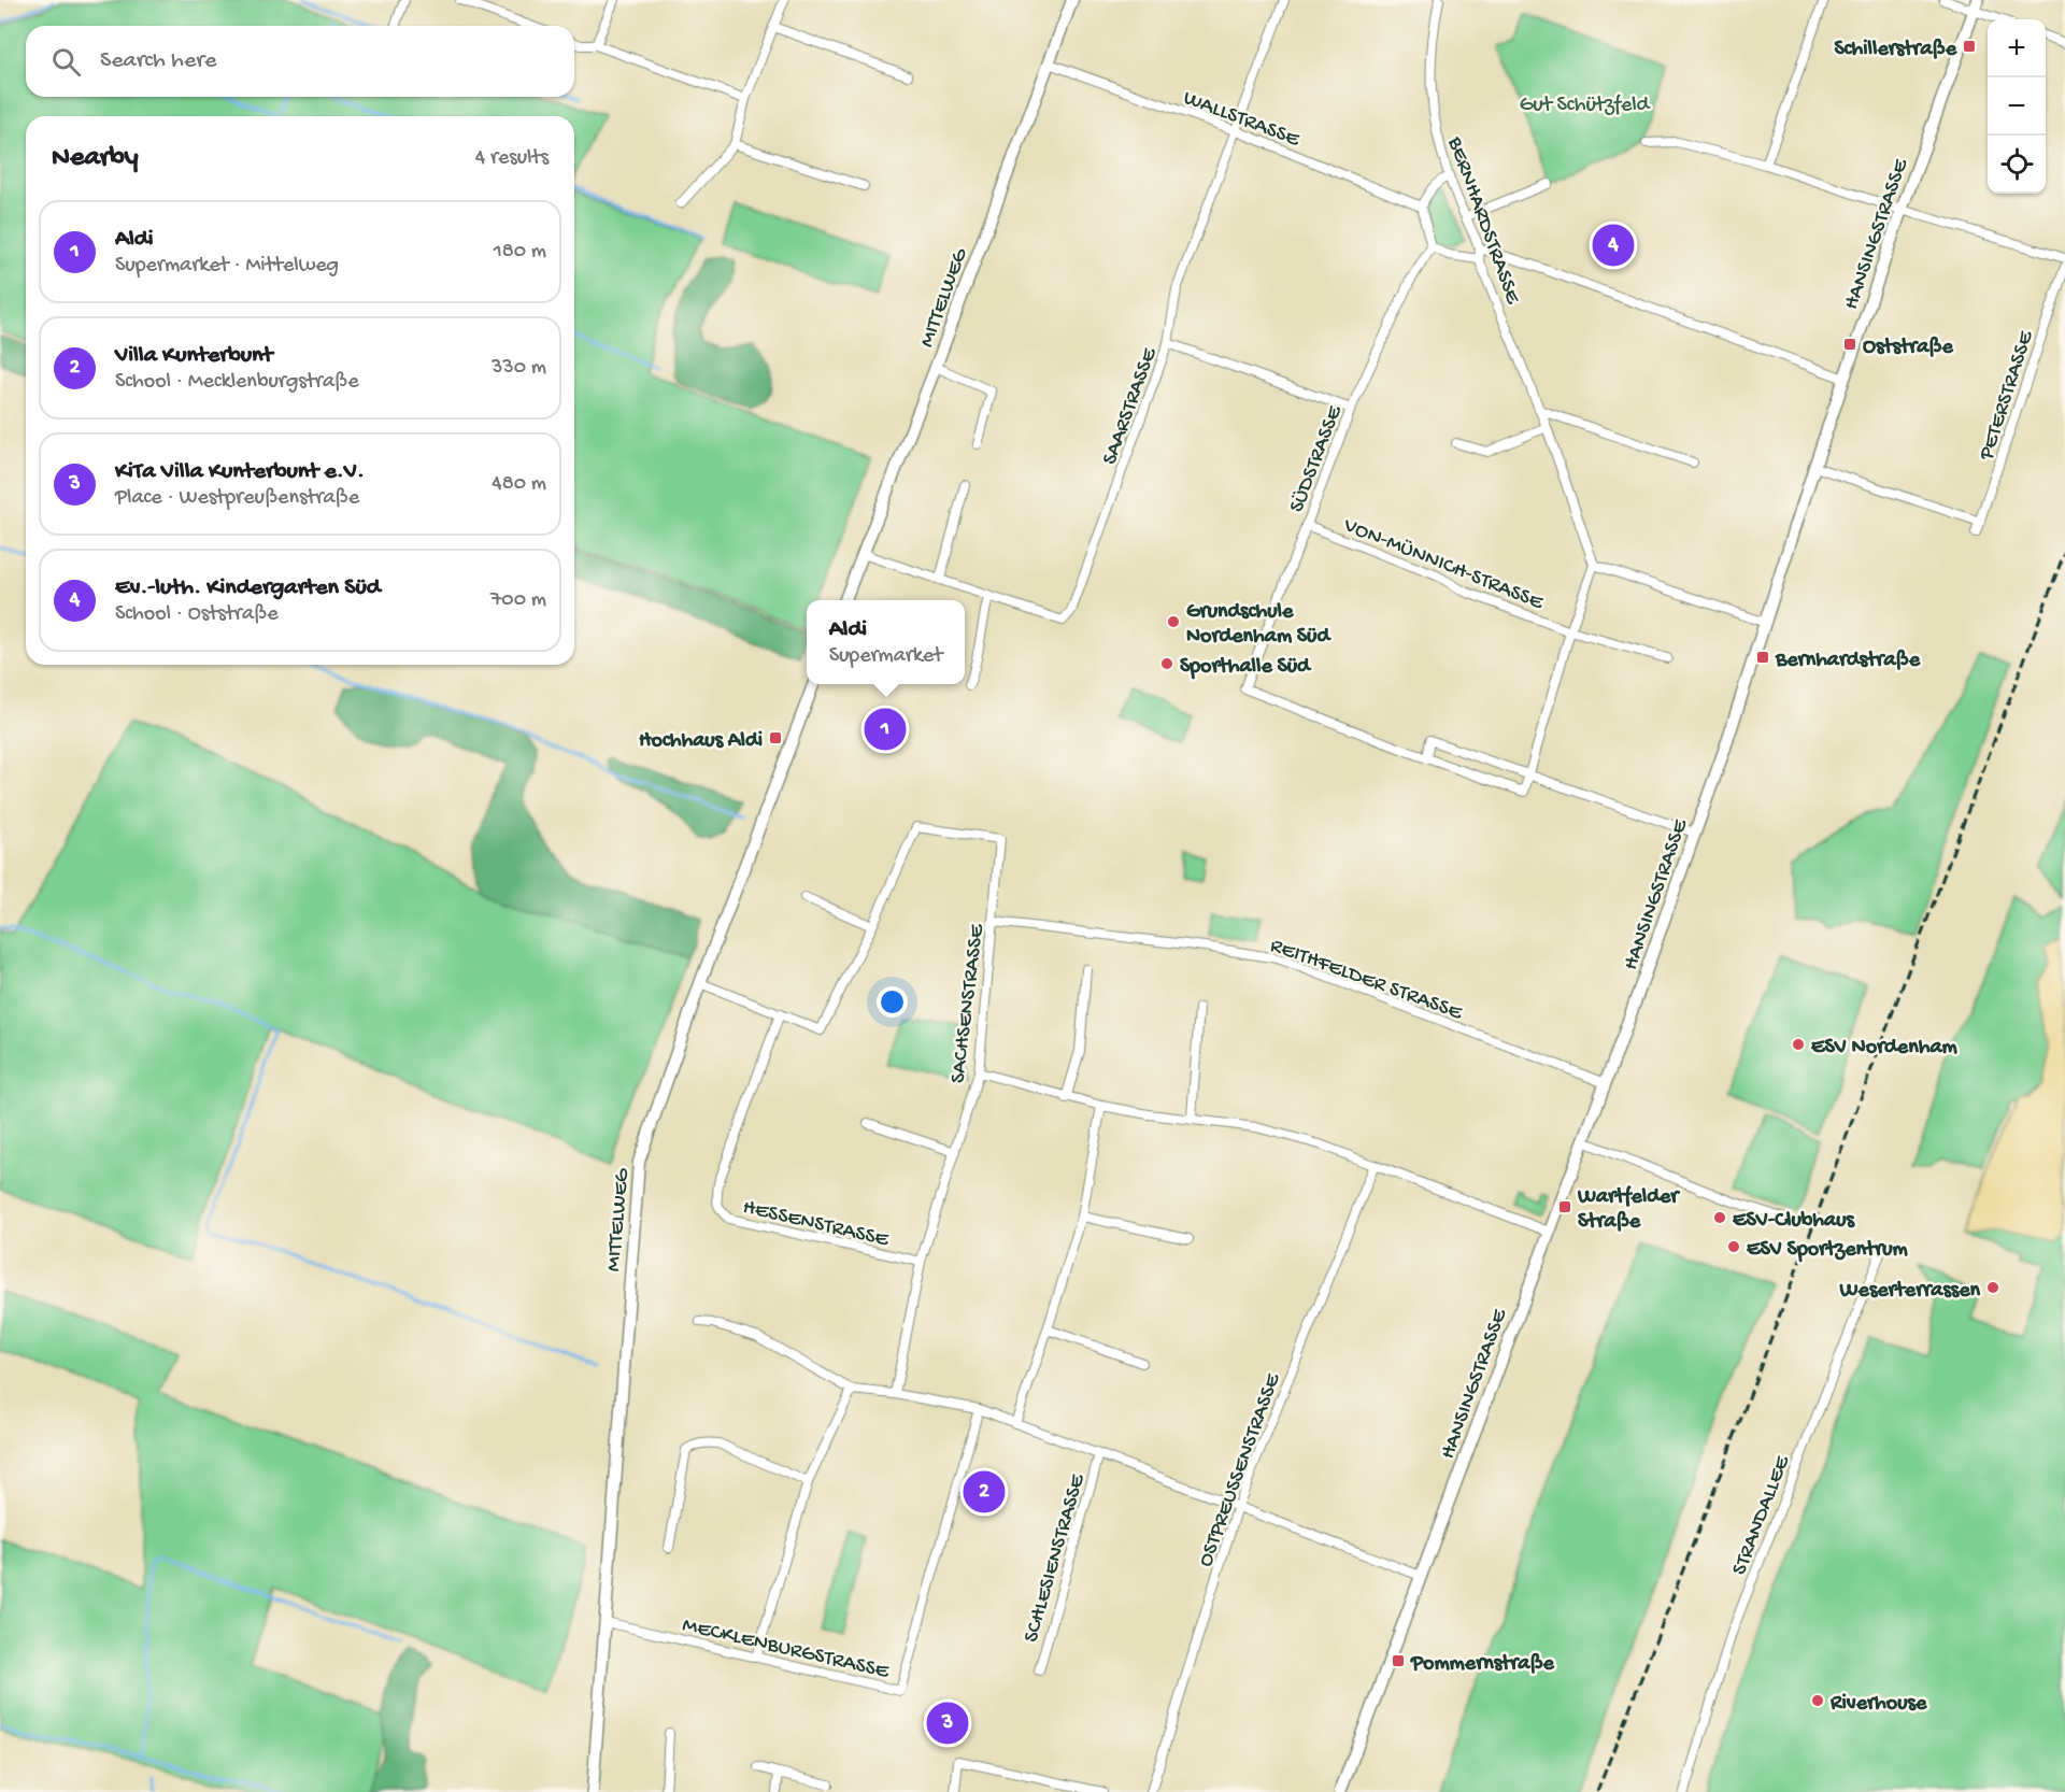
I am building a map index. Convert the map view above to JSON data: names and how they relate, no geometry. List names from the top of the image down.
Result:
{
  "streets": {
    "street": [
      "WALLSTRASSE",
      "BERNHARDSTRASSE",
      "HANSINGSTRASSE",
      "MITTELWEG",
      "PETERSTRASSE",
      "SAARSTRASSE",
      "SÜDSTRASSE",
      "VON-MÜNNICH-STRASSE",
      "REITHFELDER STRASSE",
      "SACHSENSTRASSE",
      "HESSENSTRASSE",
      "OSTPREUSSENSTRASSE",
      "STRANDALLEE",
      "SCHLESIENSTRASSE",
      "MECKLENBURGSTRASSE"
    ]
  },
  "crossings": [
    ["WALLSTRASSE", "MITTELWEG"],
    ["WALLSTRASSE", "SAARSTRASSE"],
    ["HANSINGSTRASSE", "REITHFELDER STRASSE"],
    ["MITTELWEG", "SAARSTRASSE"],
    ["MITTELWEG", "SACHSENSTRASSE"],
    ["MITTELWEG", "MECKLENBURGSTRASSE"],
    ["SÜDSTRASSE", "VON-MÜNNICH-STRASSE"],
    ["REITHFELDER STRASSE", "SACHSENSTRASSE"],
    ["SACHSENSTRASSE", "HESSENSTRASSE"]
  ],
  "parks": ["Gut Schützfeld"],
  "places": {
    "transit": [
      "Schillerstraße",
      "Oststraße",
      "Bernhardstraße",
      "Hochhaus Aldi",
      "Wartfelder Straße",
      "Pommernstraße"
    ],
    "other": [
      "Grundschule Nordenham Süd",
      "Sporthalle Süd",
      "ESV Nordenham",
      "ESV-Clubhaus",
      "ESV Sportzentrum",
      "Weserterrassen",
      "Riverhouse"
    ]
  },
  "page": {
    "map_buttons": ["+", "−"],
    "search": "Search here",
    "heading": ["Nearby", "4 results"],
    "list": [
      {
        "mark": "1",
        "name": "Aldi",
        "note": "Supermarket · Mittelweg",
        "value": "180 m"
      },
      {
        "mark": "2",
        "name": "Villa Kunterbunt",
        "note": "School · Mecklenburgstraße",
        "value": "330 m"
      },
      {
        "mark": "3",
        "name": "KiTa Villa Kunterbunt e.V.",
        "note": "Place · Westpreußenstraße",
        "value": "480 m"
      },
      {
        "mark": "4",
        "name": "Ev.-luth. Kindergarten Süd",
        "note": "School · Oststraße",
        "value": "700 m"
      }
    ],
    "pins": [
      "4",
      "1",
      "2",
      "3"
    ],
    "popup": ["Aldi", "Supermarket"]
  }
}
